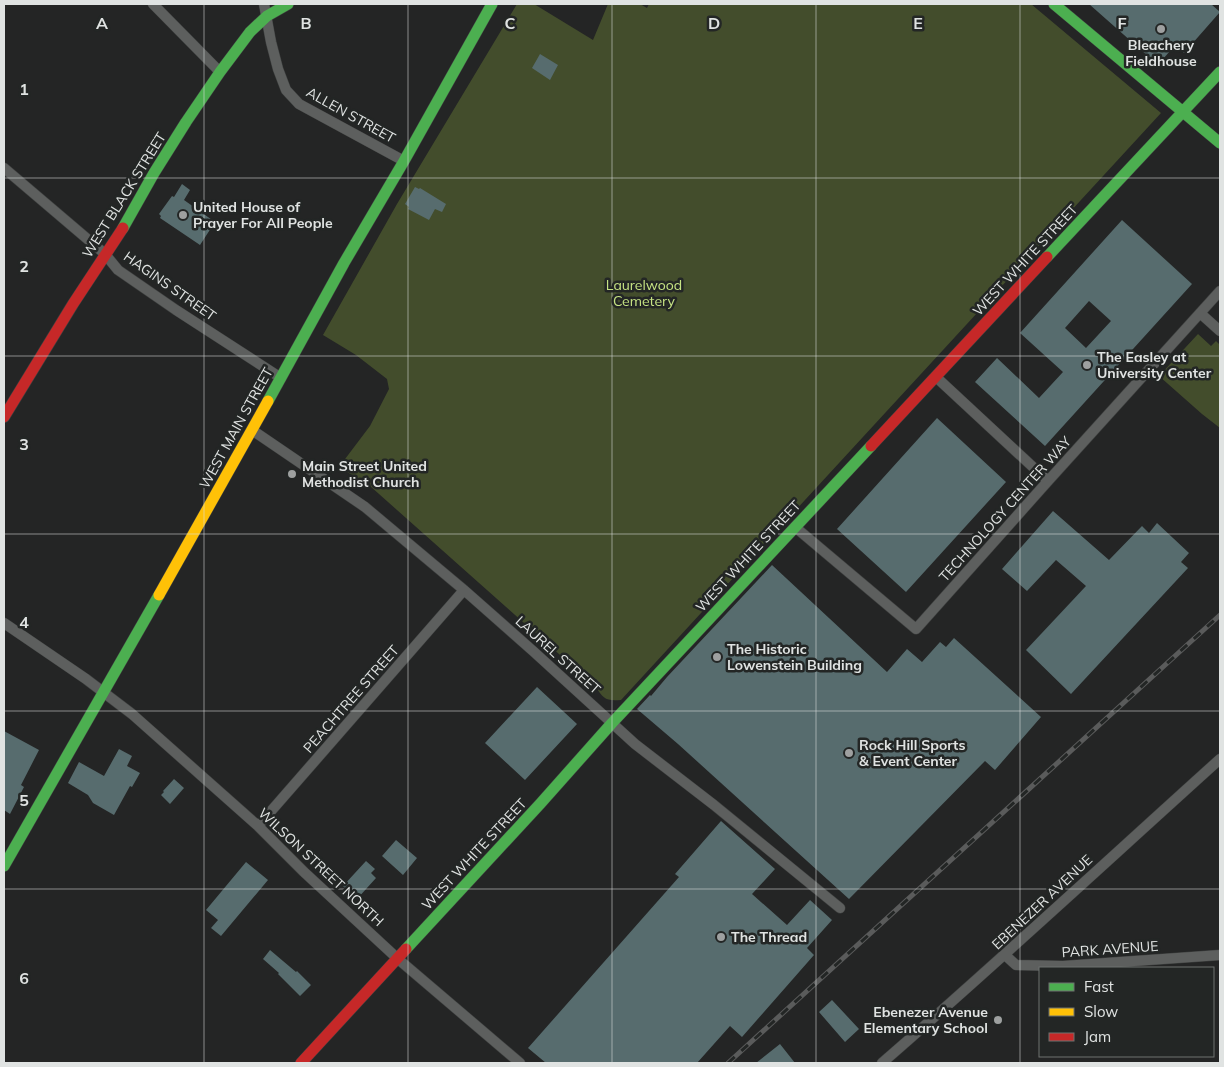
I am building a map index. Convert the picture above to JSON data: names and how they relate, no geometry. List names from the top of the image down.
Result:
{
  "streets": {
    "street": [
      "ALLEN STREET",
      "WEST BLACK STREET",
      "WEST WHITE STREET",
      "HAGINS STREET",
      "WEST MAIN STREET",
      "TECHNOLOGY CENTER WAY",
      "LAUREL STREET",
      "PEACHTREE STREET",
      "WILSON STREET NORTH",
      "EBENEZER AVENUE",
      "PARK AVENUE"
    ]
  },
  "crossings": [
    ["ALLEN STREET", "WEST BLACK STREET"],
    ["ALLEN STREET", "WEST MAIN STREET"],
    ["WEST BLACK STREET", "HAGINS STREET"],
    ["WEST WHITE STREET", "TECHNOLOGY CENTER WAY"],
    ["WEST WHITE STREET", "LAUREL STREET"],
    ["WEST WHITE STREET", "WILSON STREET NORTH"],
    ["HAGINS STREET", "WEST MAIN STREET"],
    ["WEST MAIN STREET", "LAUREL STREET"],
    ["WEST MAIN STREET", "WILSON STREET NORTH"],
    ["LAUREL STREET", "PEACHTREE STREET"],
    ["PEACHTREE STREET", "WILSON STREET NORTH"],
    ["EBENEZER AVENUE", "PARK AVENUE"]
  ],
  "parks": ["Laurelwood Cemetery"],
  "places": [
    "Bleachery Fieldhouse",
    "United House of Prayer For All People",
    "The Easley at University Center",
    "Main Street United Methodist Church",
    "The Historic Lowenstein Building",
    "Rock Hill Sports & Event Center",
    "The Thread",
    "Ebenezer Avenue Elementary School"
  ],
  "legend": ["Fast", "Slow", "Jam"],
  "grid": {
    "columns": [
      "A",
      "B",
      "C",
      "D",
      "E",
      "F"
    ],
    "rows": [
      "1",
      "2",
      "3",
      "4",
      "5",
      "6"
    ]
  }
}
